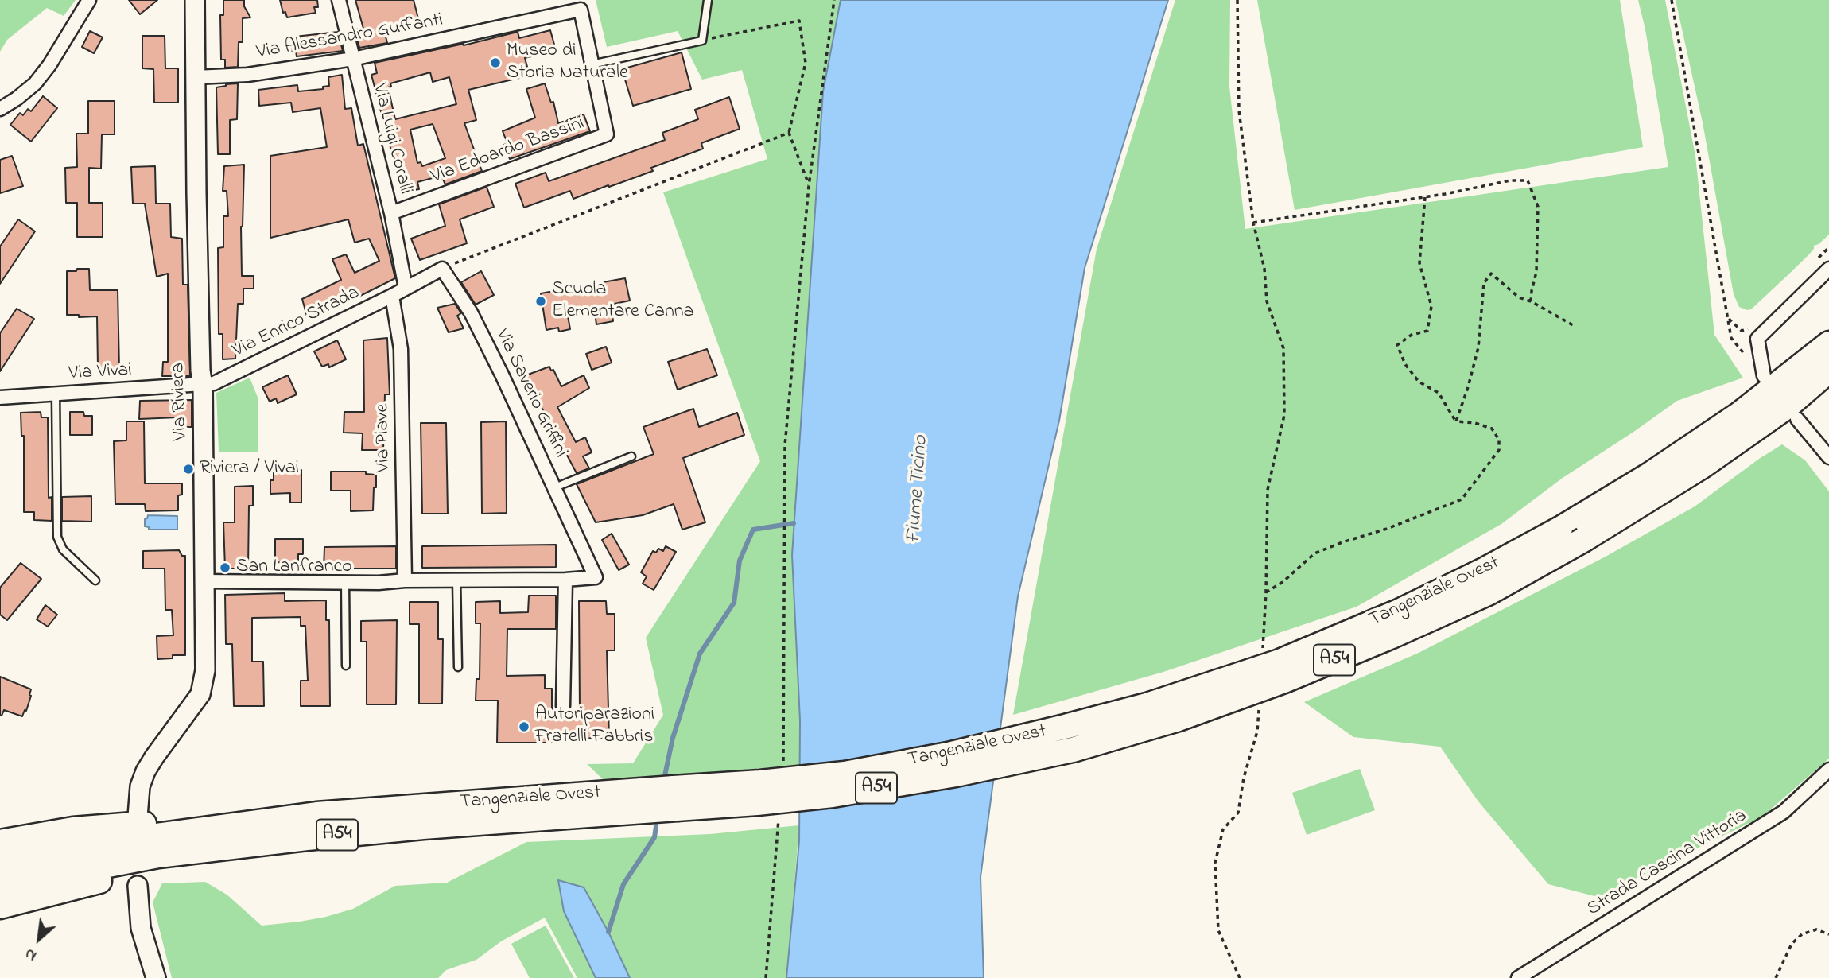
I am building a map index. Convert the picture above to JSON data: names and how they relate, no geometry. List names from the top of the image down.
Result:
{
  "streets": {
    "highway": ["Tangenziale Ovest", "A54"],
    "street": [
      "Via Alessandro Guffanti",
      "Via Luigi Coralli",
      "Via Edoardo Bassini",
      "Via Enrico Strada",
      "Via Vivai",
      "Via Saverio Griffini",
      "Via Riviera",
      "Via Piave",
      "Strada Cascina Vittoria"
    ]
  },
  "crossings": [
    ["Via Alessandro Guffanti", "Via Luigi Coralli"],
    ["Via Alessandro Guffanti", "Via Edoardo Bassini"],
    ["Via Alessandro Guffanti", "Via Riviera"],
    ["Via Luigi Coralli", "Via Edoardo Bassini"],
    ["Via Luigi Coralli", "Via Enrico Strada"],
    ["Via Enrico Strada", "Via Vivai"],
    ["Via Enrico Strada", "Via Riviera"],
    ["Via Enrico Strada", "Via Piave"],
    ["Via Vivai", "Via Riviera"]
  ],
  "water": ["Fiume Ticino"],
  "places": [
    "Museo di Storia Naturale",
    "Scuola Elementare Canna",
    "Riviera / Vivai",
    "San Lanfranco",
    "Autoriparazioni Fratelli Fabbris"
  ],
  "north": "bottom left"
}
